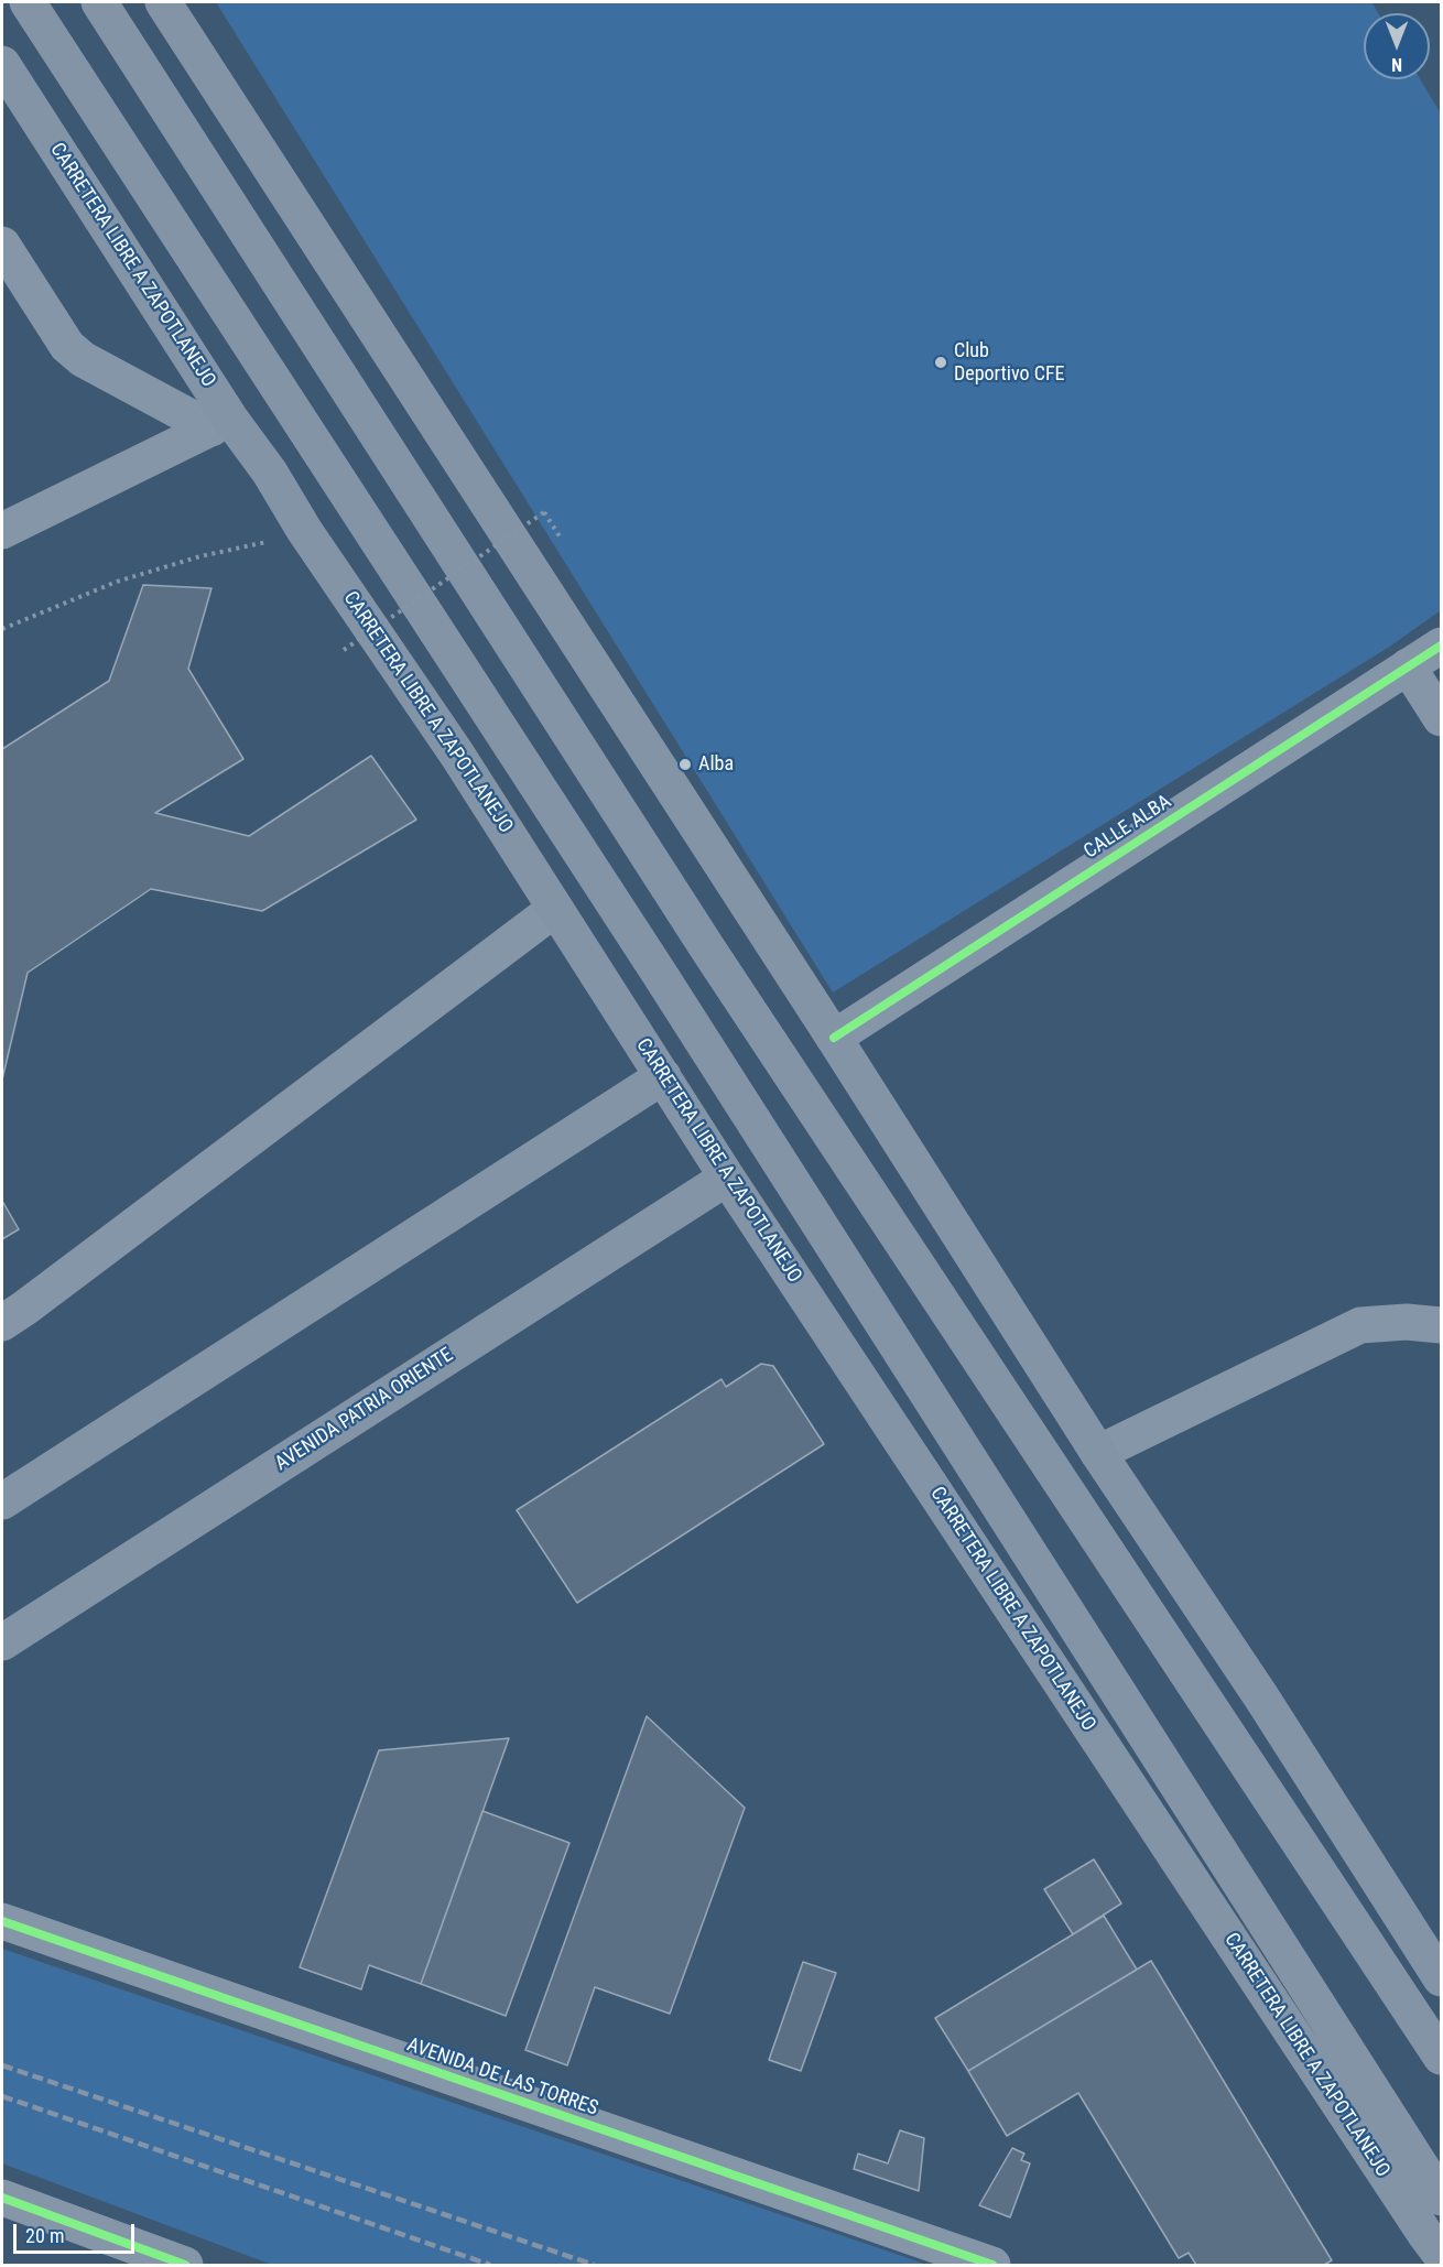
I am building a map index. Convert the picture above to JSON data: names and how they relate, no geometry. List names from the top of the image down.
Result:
{
  "streets": {
    "main road": ["CARRETERA LIBRE A ZAPOTLANEJO", "AVENIDA PATRIA ORIENTE"],
    "street": ["CALLE ALBA", "AVENIDA DE LAS TORRES"]
  },
  "crossings": [
    ["CARRETERA LIBRE A ZAPOTLANEJO", "AVENIDA PATRIA ORIENTE"]
  ],
  "places": ["Club Deportivo CFE", "Alba"],
  "scale_bar": "20 m",
  "north": "bottom"
}
